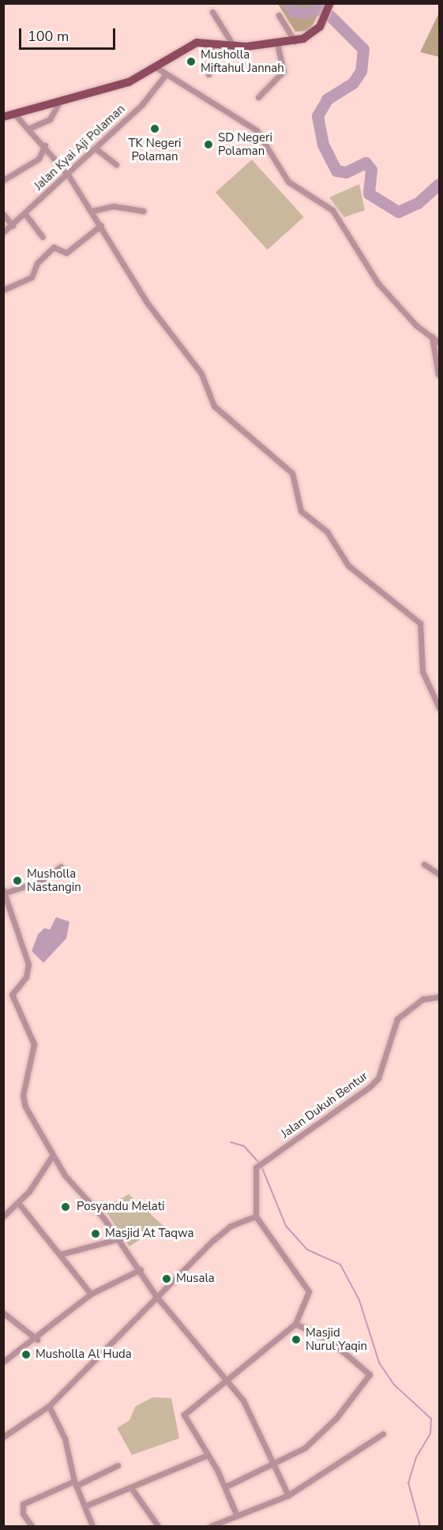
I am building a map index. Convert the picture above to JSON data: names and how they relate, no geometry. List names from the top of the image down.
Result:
{
  "streets": {
    "street": ["Jalan Kyai Aji Polaman", "Jalan Dukuh Bentur"]
  },
  "places": [
    "Musholla Miftahul Jannah",
    "TK Negeri Polaman",
    "SD Negeri Polaman",
    "Musholla Nastangin",
    "Posyandu Melati",
    "Masjid At Taqwa",
    "Musala",
    "Masjid Nurul Yaqin",
    "Musholla Al Huda"
  ],
  "scale_bar": "100 m"
}
